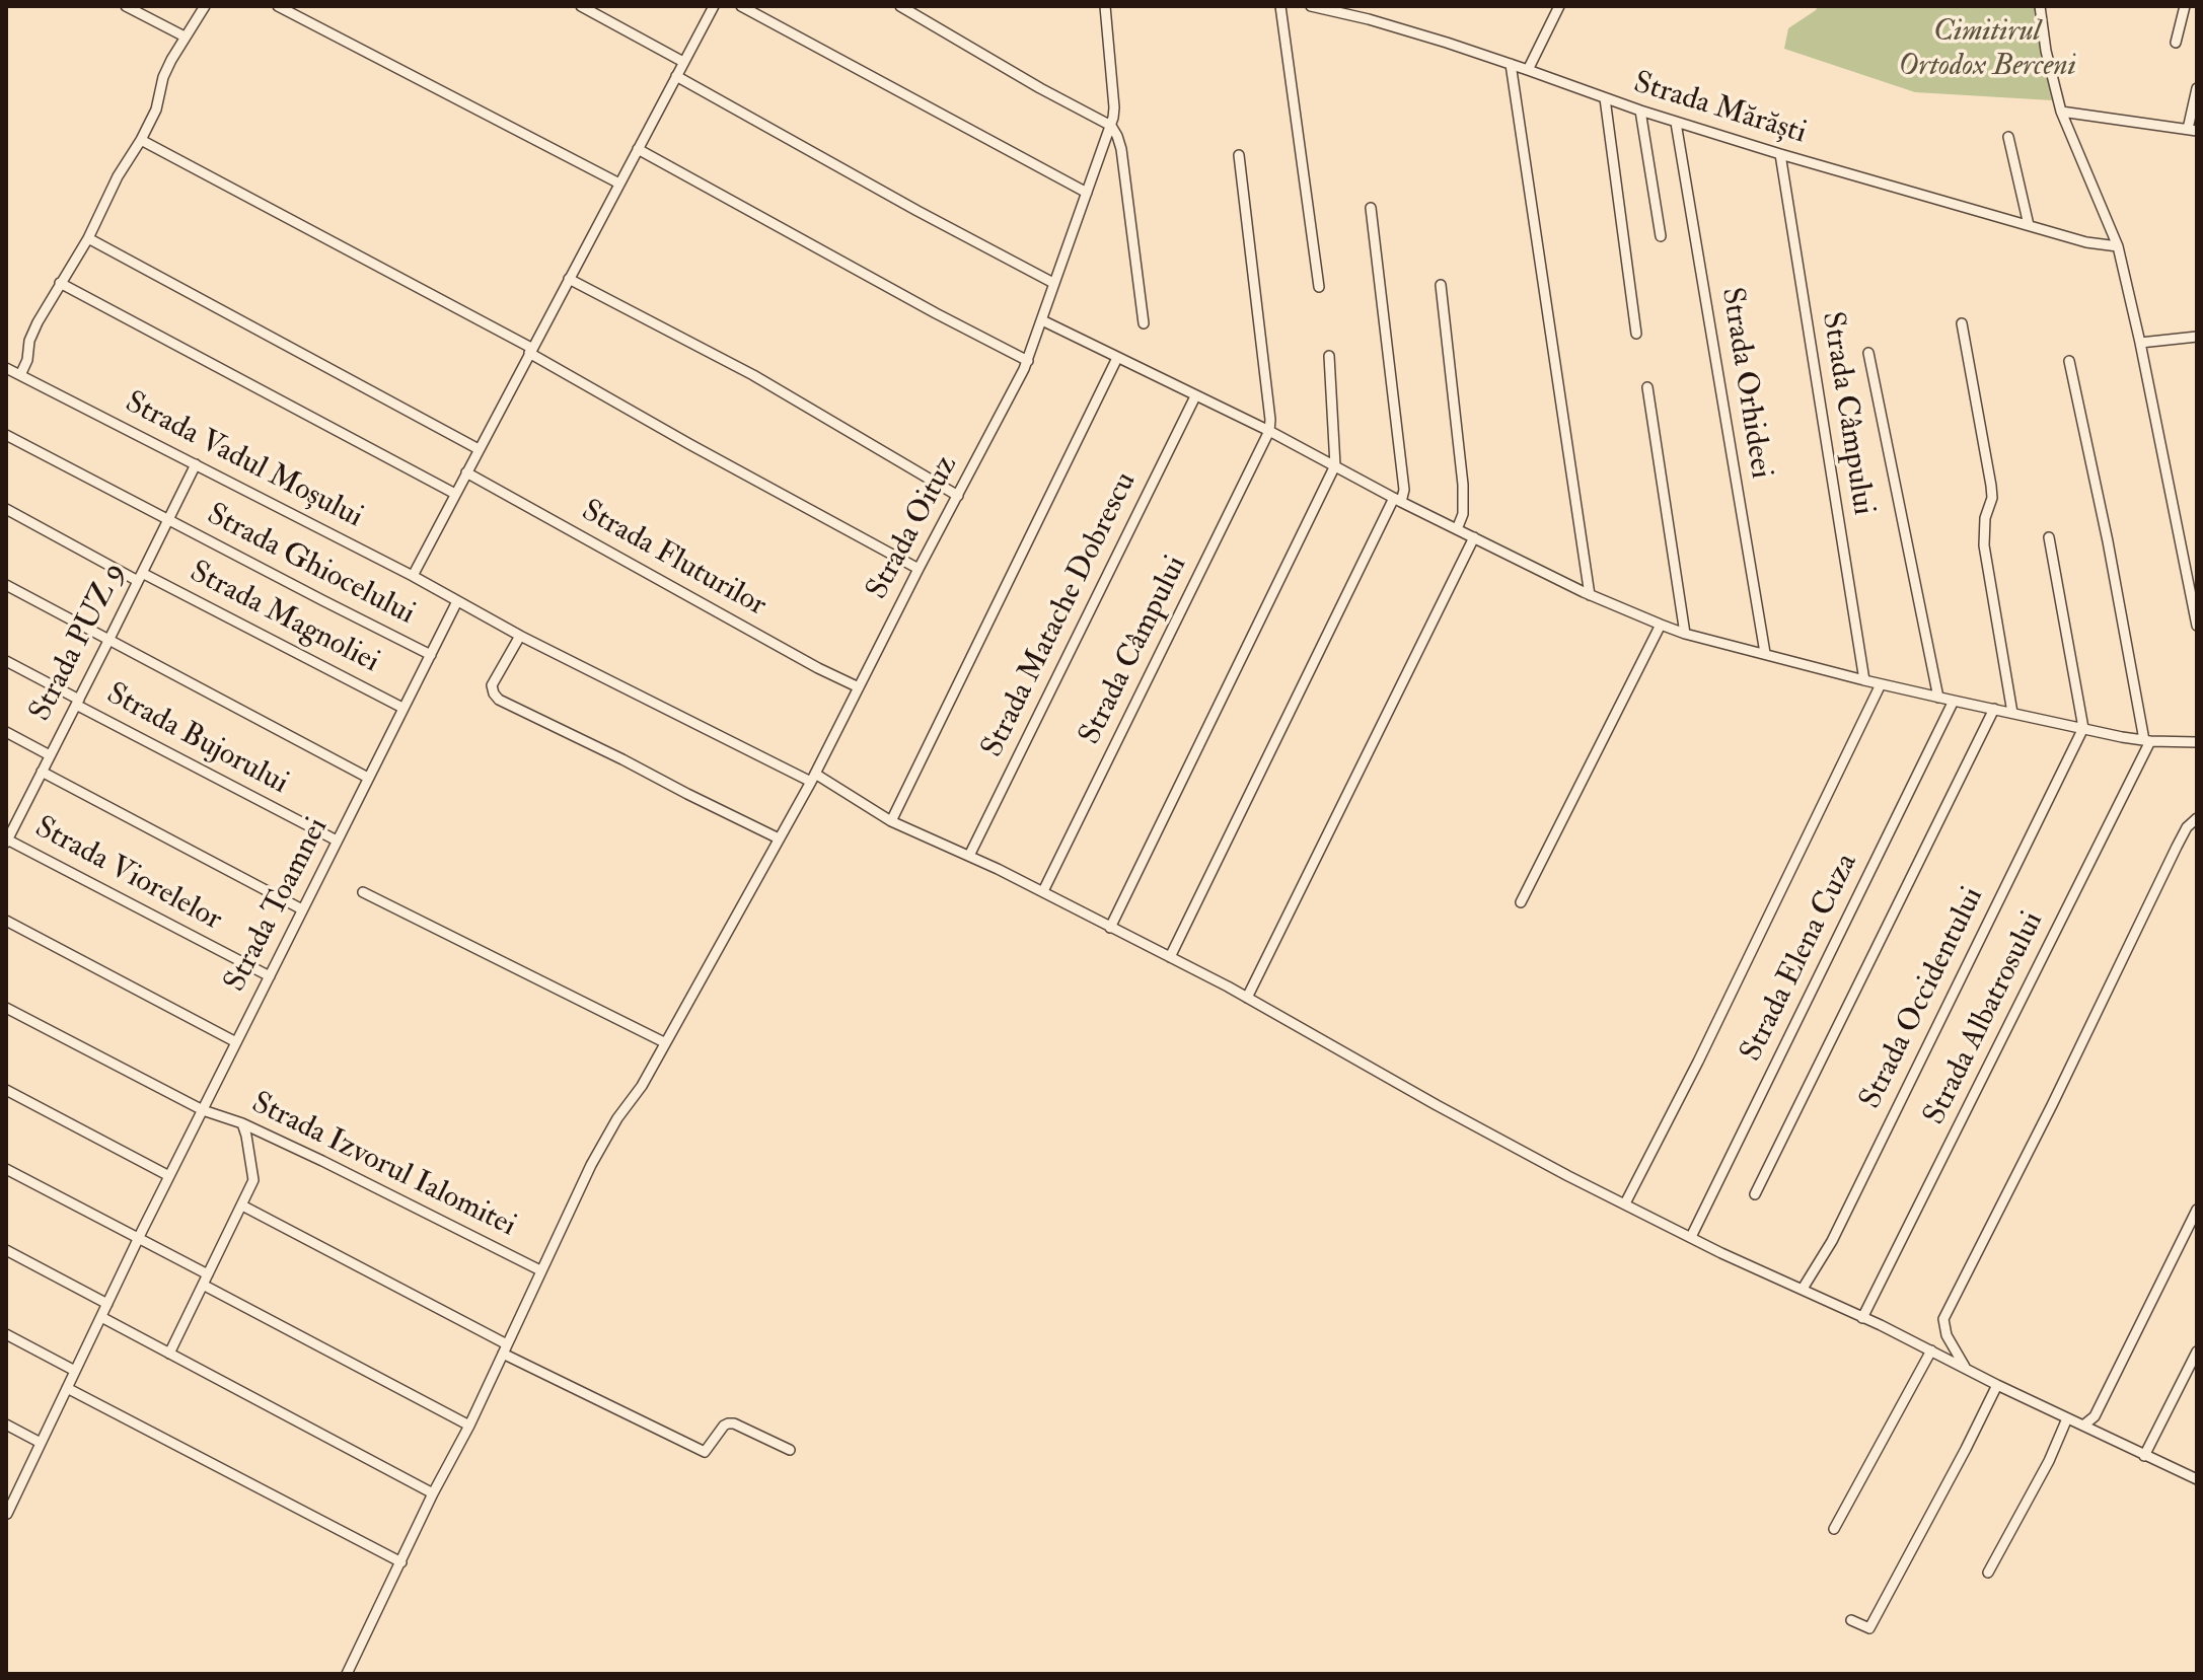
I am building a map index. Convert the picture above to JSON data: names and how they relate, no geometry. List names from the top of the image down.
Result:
{
  "streets": {
    "street": [
      "Strada Mărăști",
      "Strada Orhideei",
      "Strada Câmpului",
      "Strada Vadul Moșului",
      "Strada Oituz",
      "Strada Fluturilor",
      "Strada Ghiocelului",
      "Strada Matache Dobrescu",
      "Strada Magnoliei",
      "Strada PUZ 9",
      "Strada Bujorului",
      "Strada Viorelelor",
      "Strada Toamnei",
      "Strada Elena Cuza",
      "Strada Occidentului",
      "Strada Albatrosului",
      "Strada Izvorul Ialomitei"
    ]
  },
  "crossings": [
    ["Strada Mărăști", "Strada Orhideei"],
    ["Strada Mărăști", "Strada Câmpului"],
    ["Strada Câmpului", "Strada Vadul Moșului"],
    ["Strada Vadul Moșului", "Strada Oituz"],
    ["Strada Vadul Moșului", "Strada Matache Dobrescu"],
    ["Strada Vadul Moșului", "Strada PUZ 9"],
    ["Strada Vadul Moșului", "Strada Toamnei"],
    ["Strada Vadul Moșului", "Strada Elena Cuza"],
    ["Strada Vadul Moșului", "Strada Occidentului"],
    ["Strada Vadul Moșului", "Strada Albatrosului"],
    ["Strada Oituz", "Strada Fluturilor"],
    ["Strada Oituz", "Strada Izvorul Ialomitei"],
    ["Strada Ghiocelului", "Strada PUZ 9"],
    ["Strada Ghiocelului", "Strada Toamnei"],
    ["Strada Magnoliei", "Strada PUZ 9"],
    ["Strada Magnoliei", "Strada Toamnei"],
    ["Strada PUZ 9", "Strada Bujorului"],
    ["Strada PUZ 9", "Strada Viorelelor"],
    ["Strada Bujorului", "Strada Toamnei"],
    ["Strada Viorelelor", "Strada Toamnei"],
    ["Strada Toamnei", "Strada Izvorul Ialomitei"]
  ],
  "parks": ["Cimitirul Ortodox Berceni"]
}
